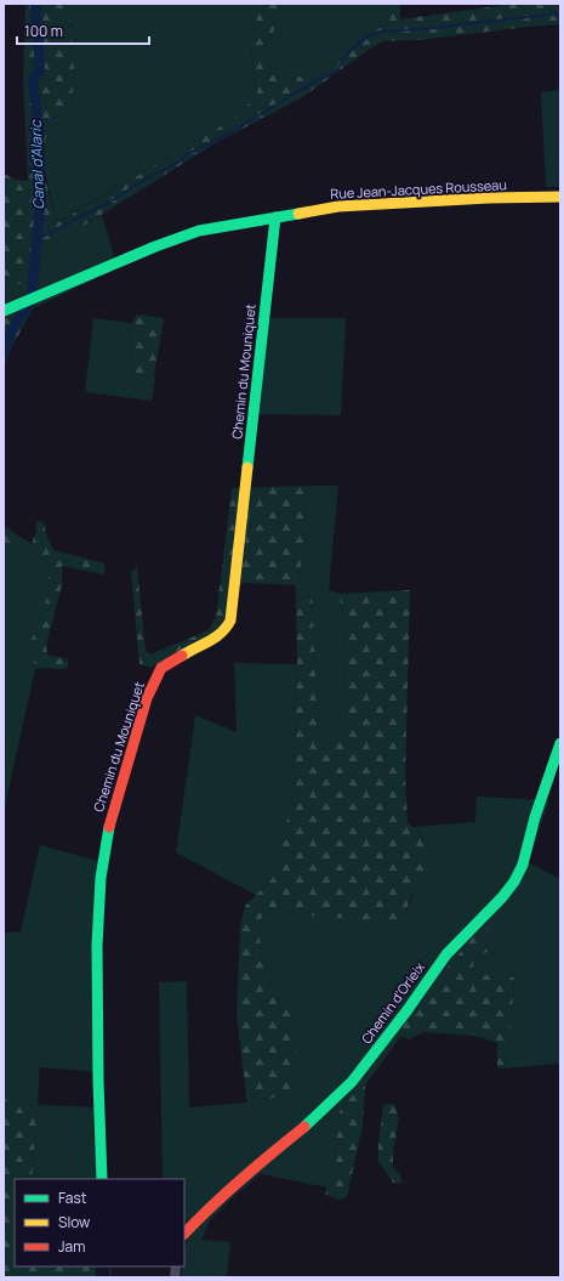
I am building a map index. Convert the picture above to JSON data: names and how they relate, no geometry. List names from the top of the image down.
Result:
{
  "streets": {
    "street": ["Rue Jean-Jacques Rousseau", "Chemin du Mouniquet", "Chemin d'Orleix"]
  },
  "crossings": [
    ["Rue Jean-Jacques Rousseau", "Chemin du Mouniquet"]
  ],
  "water": ["Canal d'Alaric"],
  "legend": ["Fast", "Slow", "Jam"],
  "scale_bar": "100 m"
}
